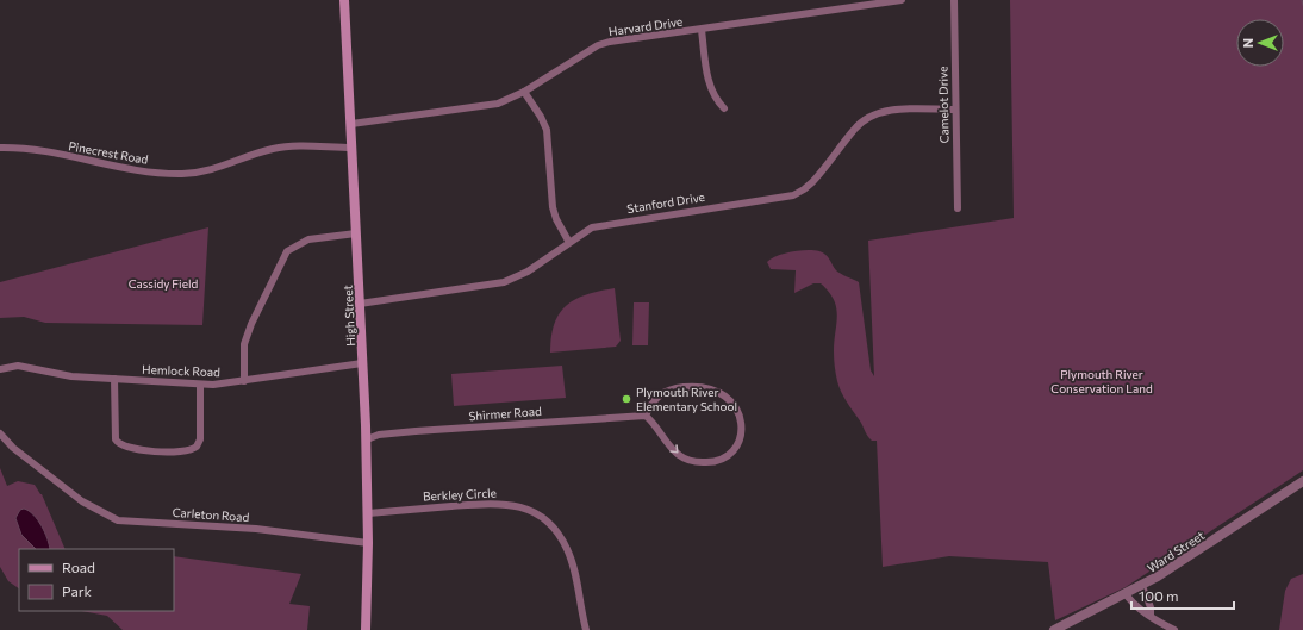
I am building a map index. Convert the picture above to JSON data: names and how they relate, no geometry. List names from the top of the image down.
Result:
{
  "streets": {
    "main road": ["High Street"],
    "street": [
      "Harvard Drive",
      "Camelot Drive",
      "Pinecrest Road",
      "Stanford Drive",
      "Hemlock Road",
      "Shirmer Road",
      "Berkley Circle",
      "Carleton Road",
      "Ward Street"
    ]
  },
  "crossings": [
    ["Harvard Drive", "High Street"],
    ["Camelot Drive", "Stanford Drive"],
    ["Pinecrest Road", "High Street"],
    ["Stanford Drive", "High Street"],
    ["High Street", "Hemlock Road"],
    ["High Street", "Shirmer Road"],
    ["High Street", "Berkley Circle"],
    ["High Street", "Carleton Road"]
  ],
  "parks": ["Cassidy Field", "Plymouth River Conservation Land"],
  "places": ["Plymouth River Elementary School"],
  "legend": ["Road", "Park"],
  "scale_bar": "100 m",
  "north": "left"
}
